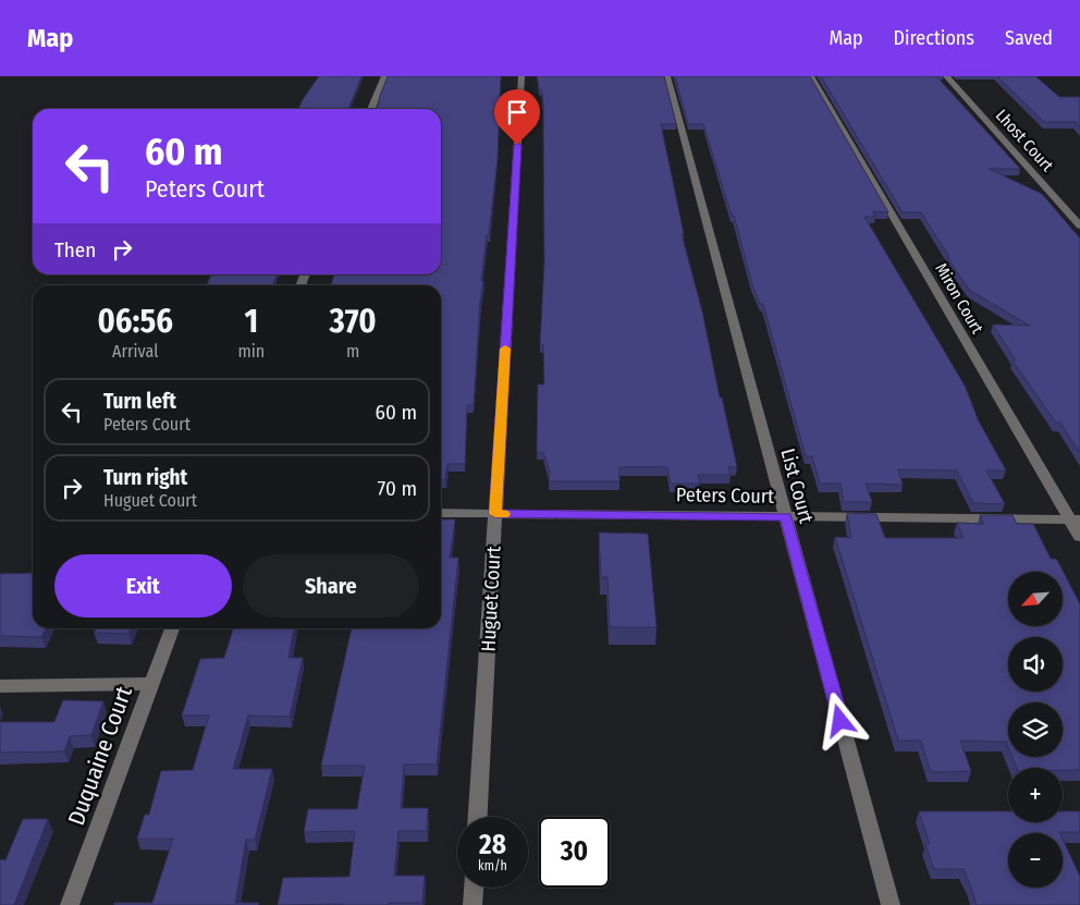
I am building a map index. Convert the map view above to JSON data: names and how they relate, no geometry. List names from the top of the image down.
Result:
{
  "streets": {
    "street": [
      "Lhost Court",
      "Miron Court",
      "List Court",
      "Peters Court",
      "Huguet Court",
      "Duquaine Court"
    ]
  },
  "crossings": [
    ["Miron Court", "Peters Court"],
    ["List Court", "Peters Court"],
    ["Peters Court", "Huguet Court"]
  ],
  "north": "bottom left",
  "page": {
    "header": "Map",
    "nav": ["Map", "Directions", "Saved"],
    "turn": ["60 m", "Peters Court"],
    "then": "Then",
    "eta": [
      "06:56",
      "Arrival",
      "1",
      "min",
      "370",
      "m"
    ],
    "list": [
      {
        "name": "Turn left",
        "note": "Peters Court",
        "value": "60 m"
      },
      {
        "name": "Turn right",
        "note": "Huguet Court",
        "value": "70 m"
      }
    ],
    "buttons": ["Exit", "Share"],
    "map_buttons": ["+", "−"],
    "speed": "28 km/h",
    "limit": "30"
  }
}
